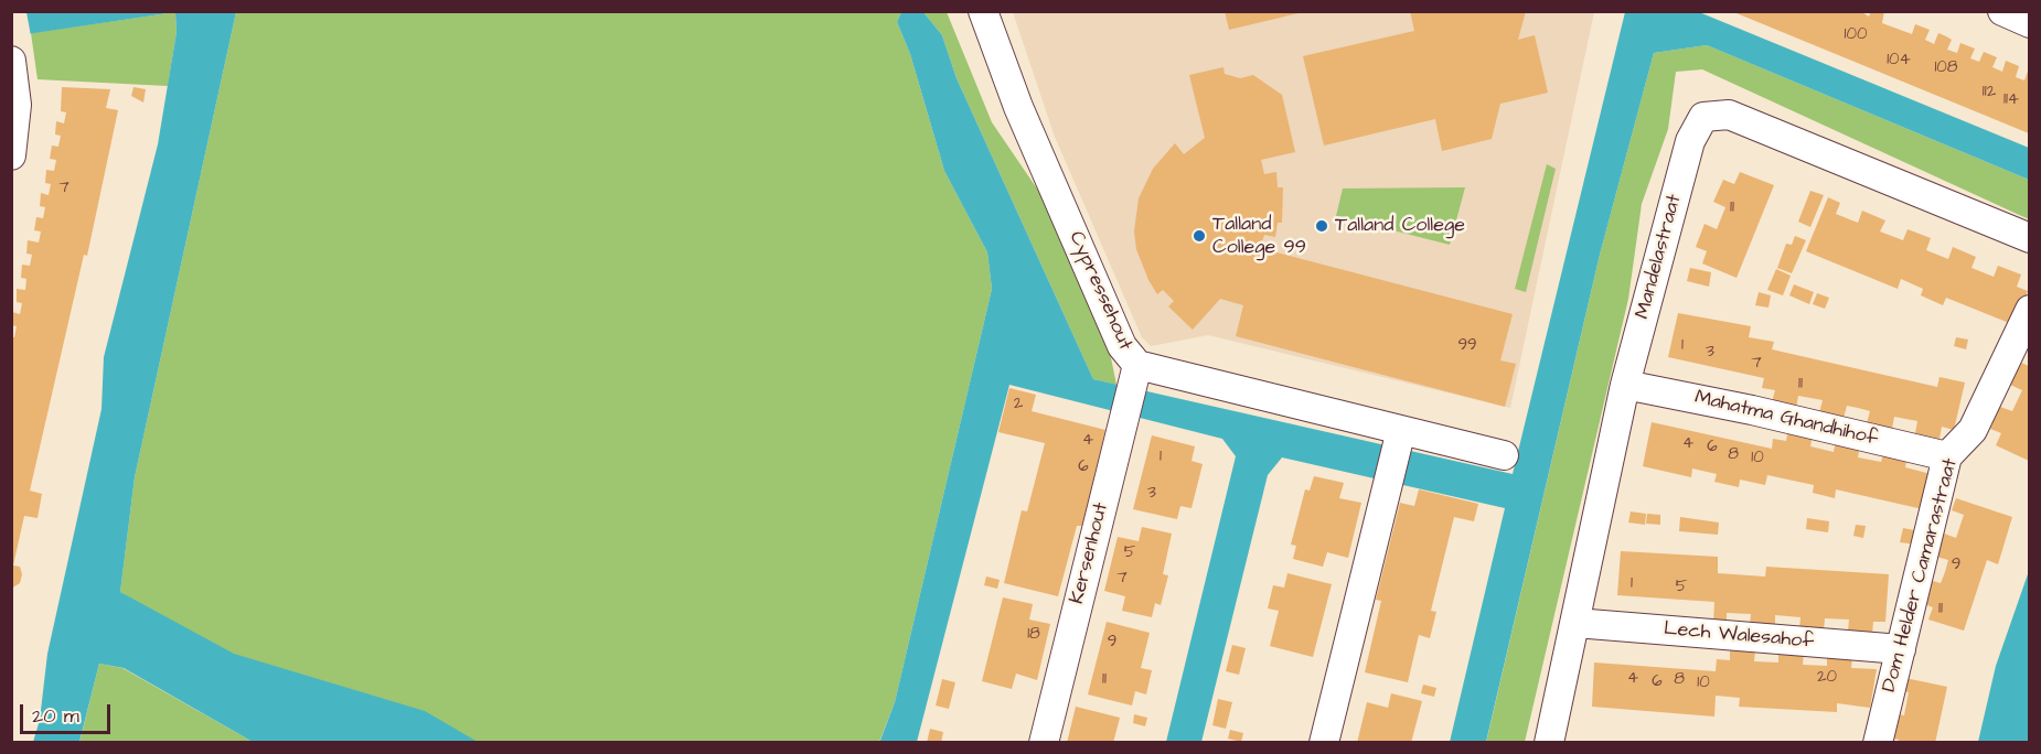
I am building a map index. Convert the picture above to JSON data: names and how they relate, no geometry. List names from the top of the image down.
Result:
{
  "streets": {
    "street": [
      "Mandelastraat",
      "Cypressehout",
      "Mahatma Ghandhihof",
      "Kersenhout",
      "Dom Helder Camarastraat",
      "Lech Walesahof"
    ]
  },
  "crossings": [
    ["Mandelastraat", "Mahatma Ghandhihof"],
    ["Mandelastraat", "Lech Walesahof"],
    ["Cypressehout", "Kersenhout"],
    ["Mahatma Ghandhihof", "Dom Helder Camarastraat"],
    ["Dom Helder Camarastraat", "Lech Walesahof"]
  ],
  "places": ["Talland College", "Talland College 99"],
  "house_numbers": [
    "100",
    "104",
    "108",
    "112",
    "114",
    "7",
    "11",
    "99",
    "1",
    "3",
    "7",
    "11",
    "2",
    "4",
    "4",
    "6",
    "8",
    "1",
    "10",
    "6",
    "3",
    "5",
    "9",
    "7",
    "1",
    "5",
    "11",
    "18",
    "9",
    "20",
    "4",
    "11",
    "8",
    "6",
    "10"
  ],
  "scale_bar": "20 m"
}
